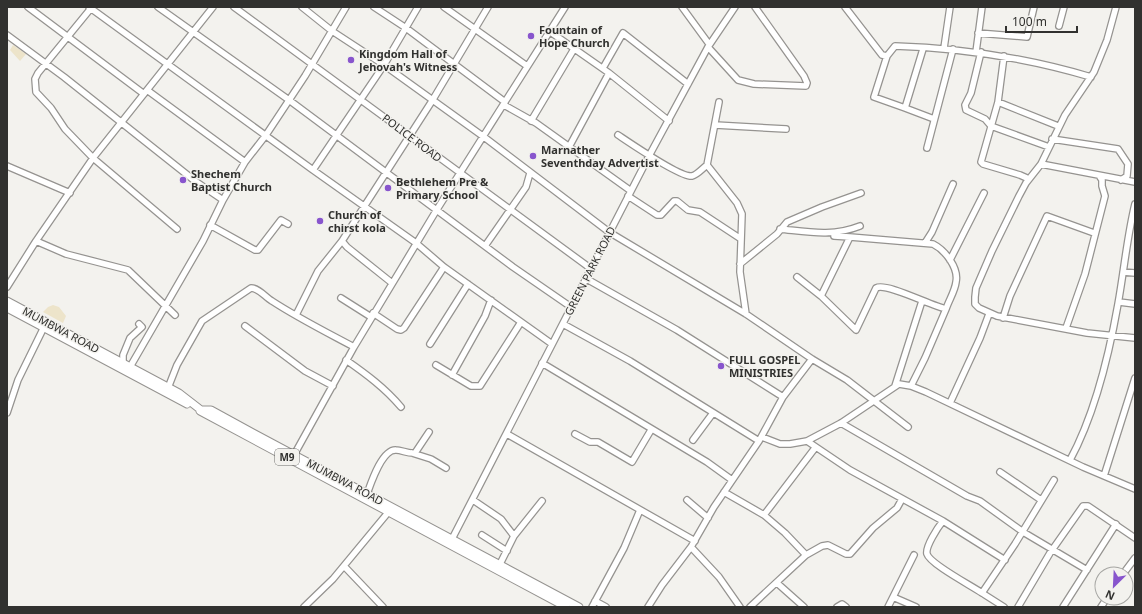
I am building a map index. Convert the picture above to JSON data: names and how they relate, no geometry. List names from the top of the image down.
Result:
{
  "streets": {
    "main road": ["MUMBWA ROAD", "M9"],
    "street": ["POLICE ROAD", "GREEN PARK ROAD"]
  },
  "crossings": [
    ["POLICE ROAD", "GREEN PARK ROAD"],
    ["GREEN PARK ROAD", "MUMBWA ROAD"]
  ],
  "places": [
    "Fountain of Hope Church",
    "Kingdom Hall of Jehovah's Witness",
    "Marnather Seventhday Advertist",
    "Shechem Baptist Church",
    "Bethlehem Pre & Primary School",
    "Church of chirst kola",
    "FULL GOSPEL MINISTRIES"
  ],
  "scale_bar": "100 m",
  "north": "bottom left"
}
